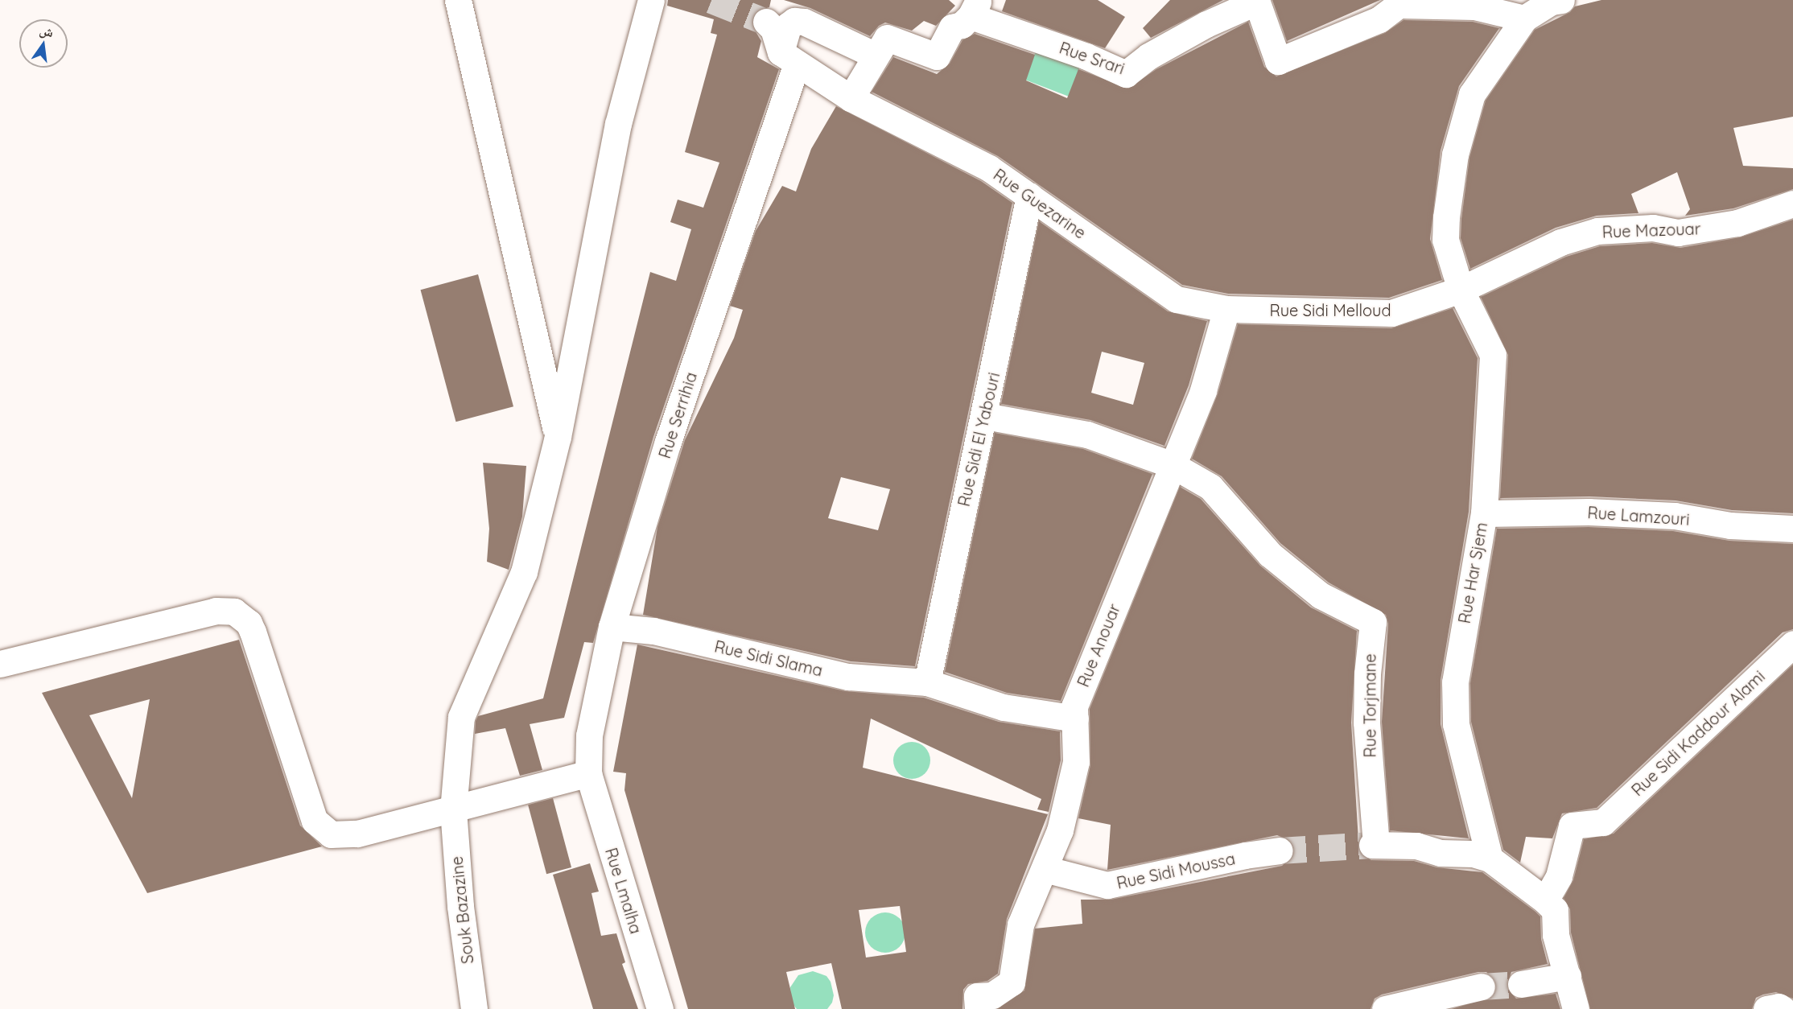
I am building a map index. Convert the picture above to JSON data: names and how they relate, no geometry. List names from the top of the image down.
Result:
{
  "streets": {
    "street": [
      "Rue Srari",
      "Rue Guezarine",
      "Rue Mazouar",
      "Rue Sidi Melloud",
      "Rue Serrihia",
      "Rue Sidi El Yabouri",
      "Rue Lamzouri",
      "Rue Har Sjem",
      "Rue Anouar",
      "Rue Sidi Slama",
      "Rue Torjmane",
      "Rue Sidi Kaddour Alami",
      "Rue Sidi Moussa",
      "Rue Lmalha",
      "Souk Bazazine"
    ]
  },
  "crossings": [
    ["Rue Guezarine", "Rue Sidi Melloud"],
    ["Rue Guezarine", "Rue Serrihia"],
    ["Rue Guezarine", "Rue Sidi El Yabouri"],
    ["Rue Guezarine", "Rue Anouar"],
    ["Rue Mazouar", "Rue Sidi Melloud"],
    ["Rue Mazouar", "Rue Har Sjem"],
    ["Rue Sidi Melloud", "Rue Har Sjem"],
    ["Rue Sidi Melloud", "Rue Anouar"],
    ["Rue Serrihia", "Rue Sidi Slama"],
    ["Rue Serrihia", "Rue Lmalha"],
    ["Rue Sidi El Yabouri", "Rue Sidi Slama"],
    ["Rue Lamzouri", "Rue Har Sjem"],
    ["Rue Har Sjem", "Rue Torjmane"],
    ["Rue Anouar", "Rue Sidi Slama"],
    ["Rue Anouar", "Rue Torjmane"],
    ["Rue Anouar", "Rue Sidi Moussa"]
  ],
  "north": "top"
}
